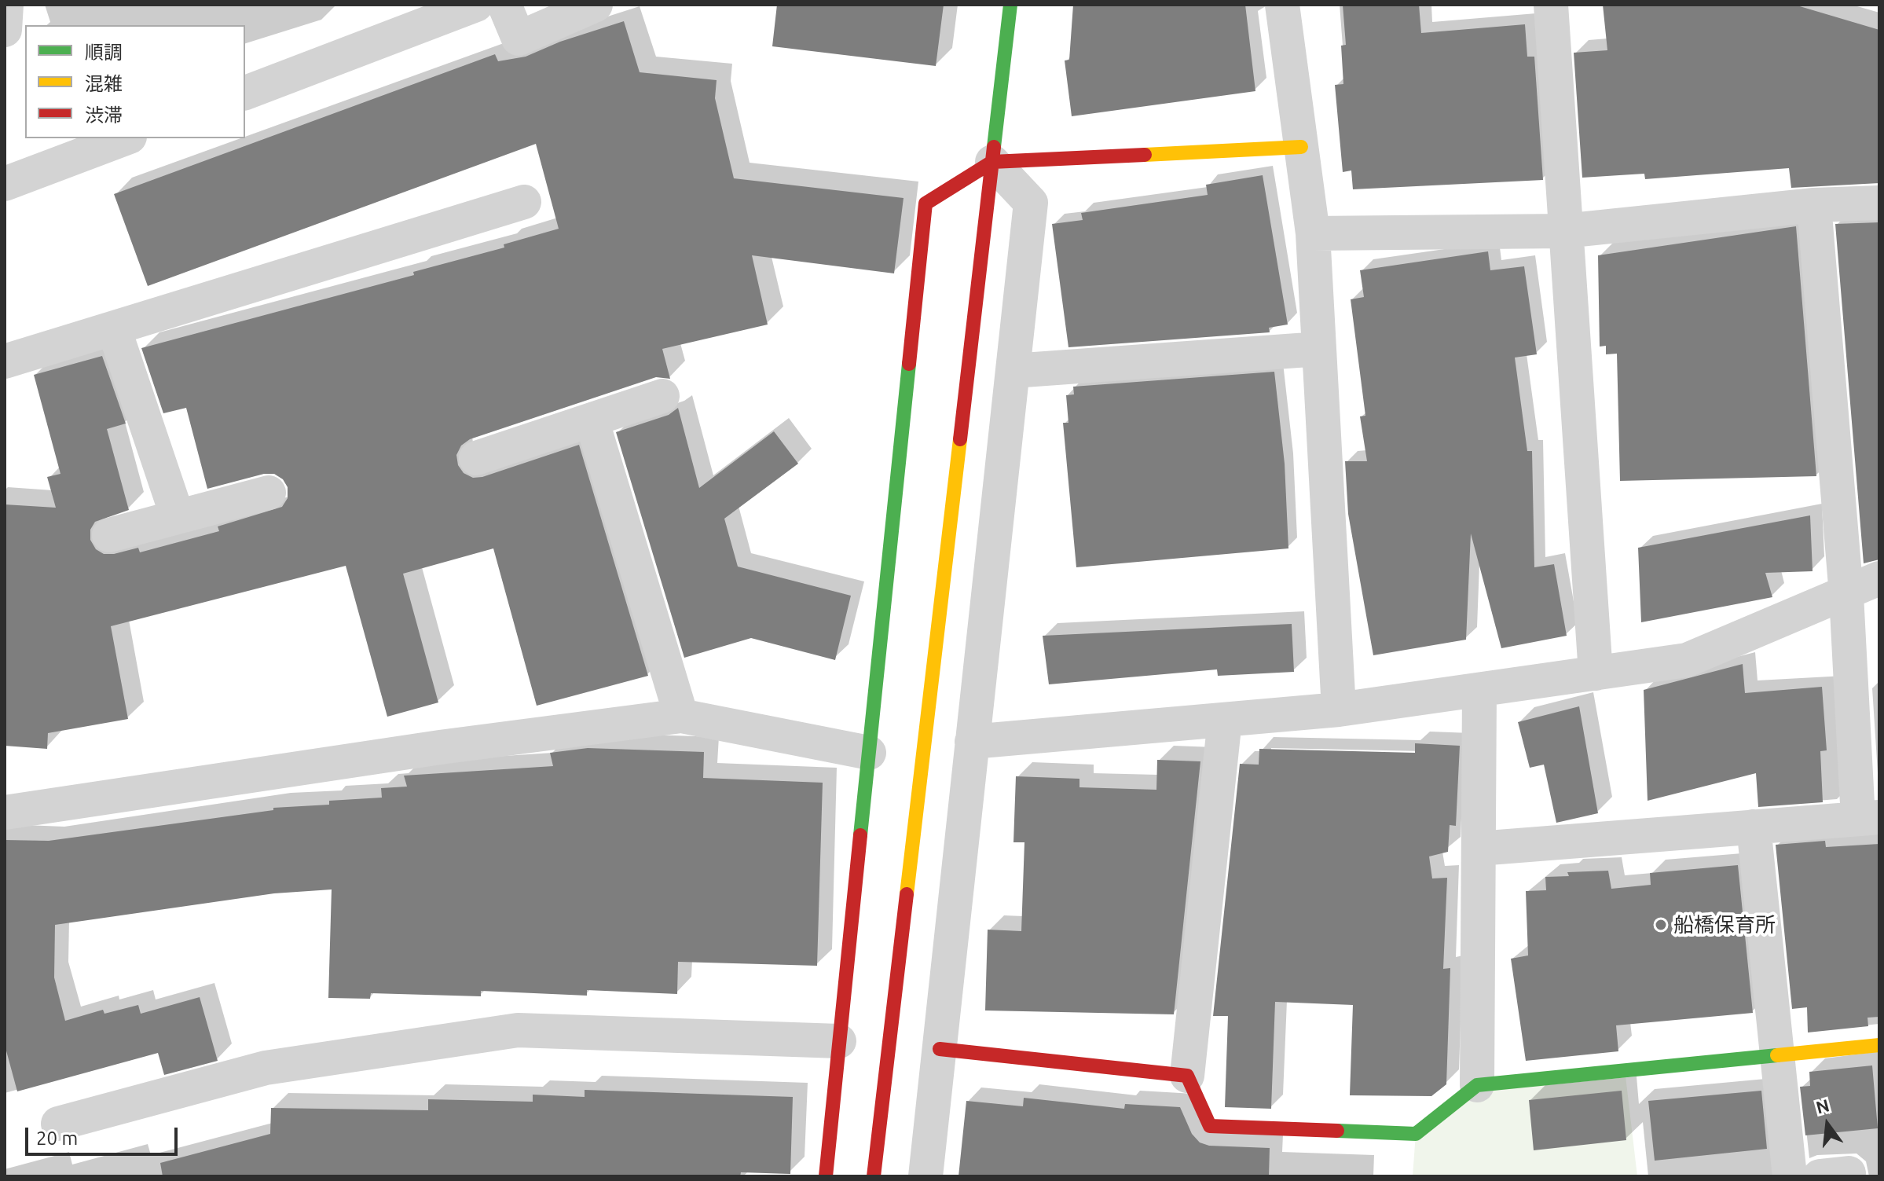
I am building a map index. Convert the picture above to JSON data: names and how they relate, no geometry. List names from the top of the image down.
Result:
{
  "places": ["船橋保育所"],
  "legend": ["順調", "混雑", "渋滞"],
  "scale_bar": "20 m",
  "north": "top"
}
